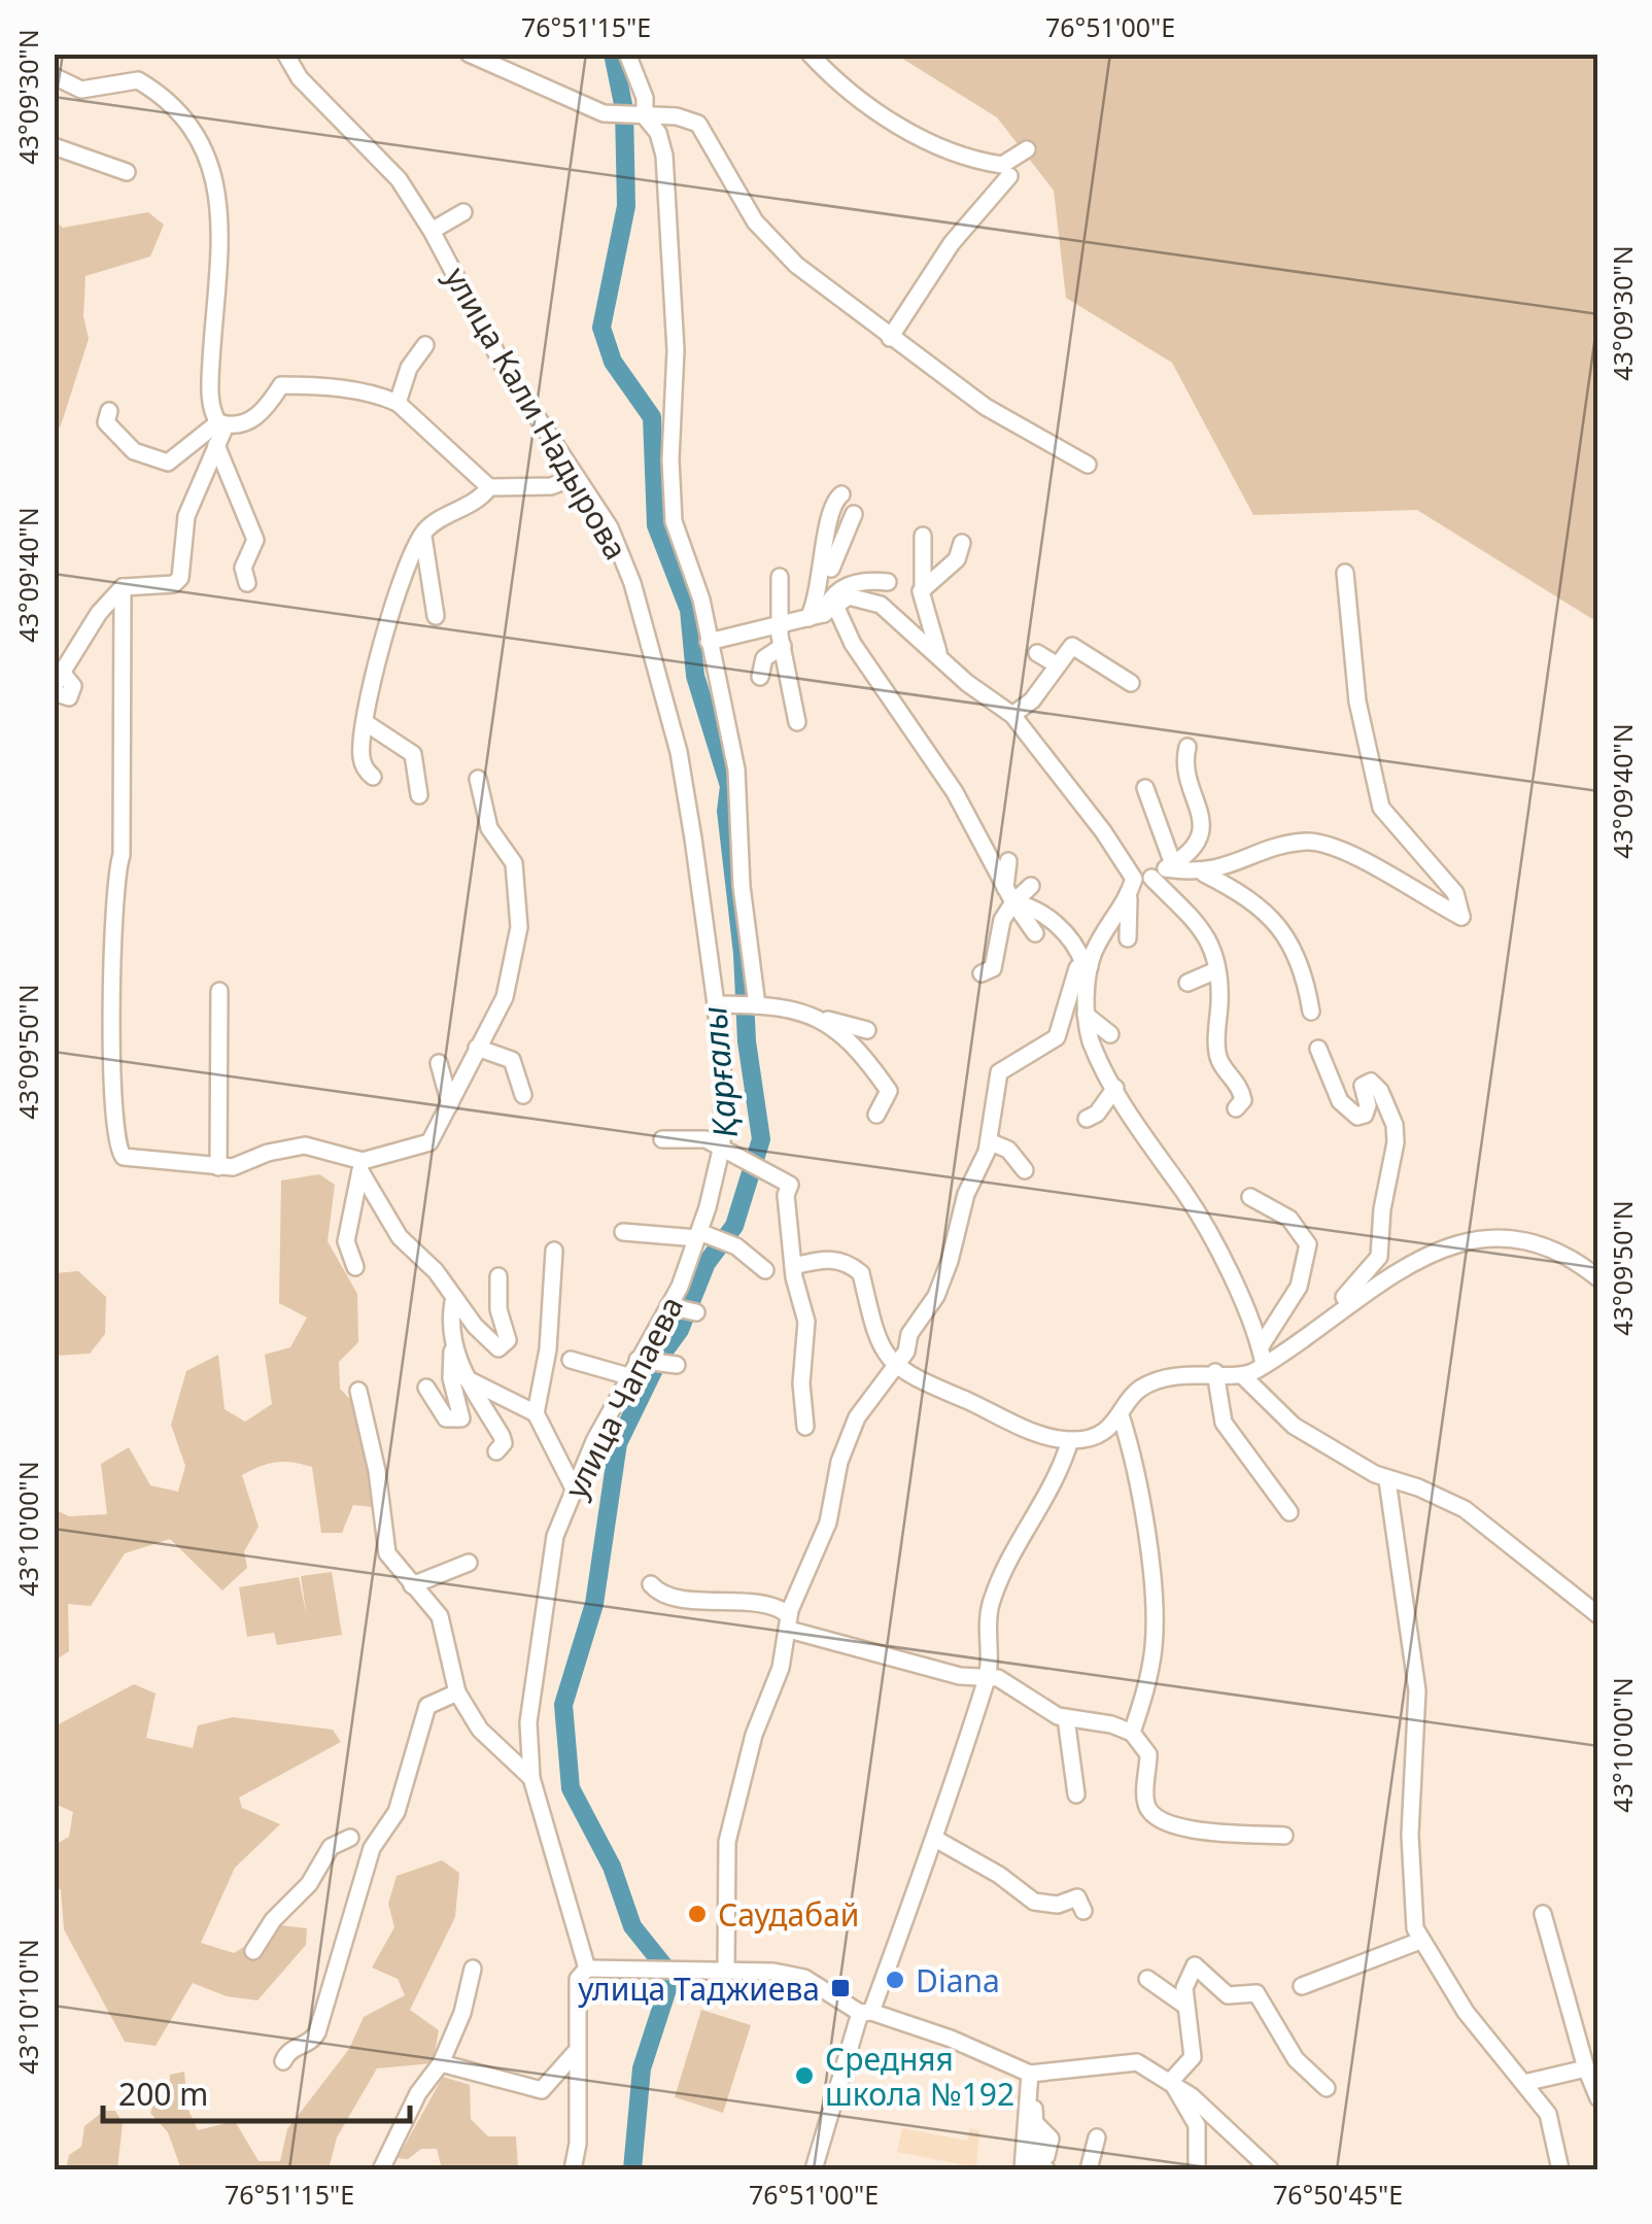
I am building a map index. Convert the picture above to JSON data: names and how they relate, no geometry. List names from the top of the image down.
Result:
{
  "streets": {
    "street": ["улица Кали Надырова", "улица Чапаева"]
  },
  "crossings": [
    ["улица Кали Надырова", "улица Чапаева"]
  ],
  "water": ["Қарғалы"],
  "places": {
    "other": ["Саудабай", "Diana", "Средняя школа №192"],
    "transit": ["улица Таджиева"]
  },
  "scale_bar": "200 m",
  "coordinates": [
    "76°51'15\"E",
    "76°51'00\"E",
    "43°09'30\"N",
    "43°09'40\"N",
    "43°09'50\"N",
    "43°10'00\"N",
    "43°10'10\"N",
    "76°50'45\"E"
  ]
}
